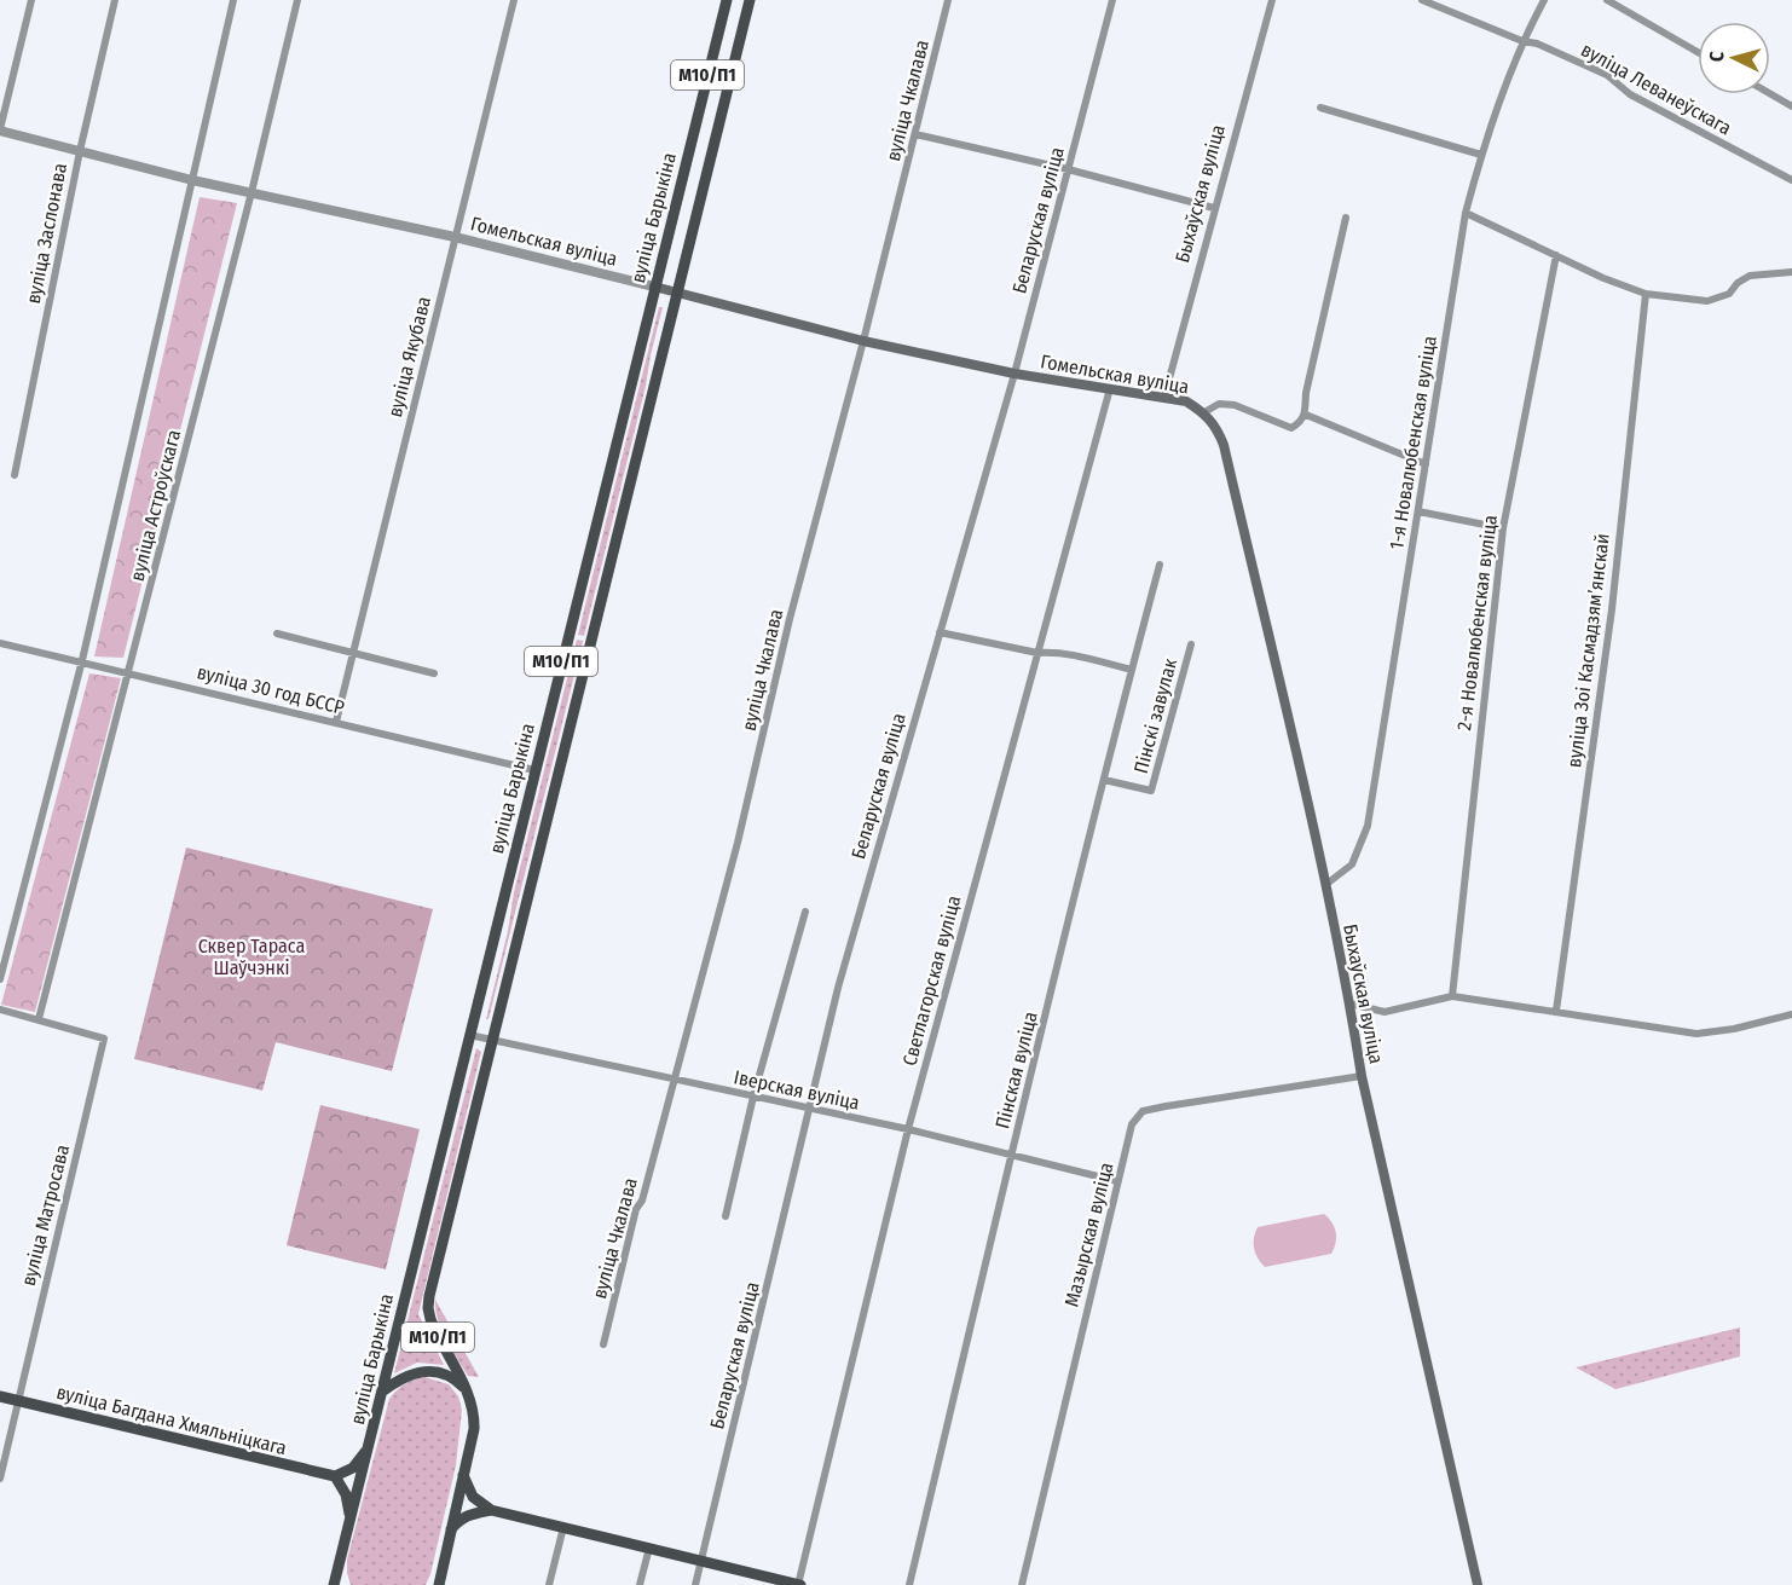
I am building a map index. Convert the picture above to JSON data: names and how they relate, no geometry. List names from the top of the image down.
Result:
{
  "streets": {
    "main road": [
      "М10/П1",
      "Быхаўская вуліца",
      "вуліца Барыкіна",
      "Гомельская вуліца",
      "вуліца Багдана Хмяльніцкага"
    ],
    "street": [
      "вуліца Леванеўскага",
      "вуліца Чкалава",
      "Беларуская вуліца",
      "вуліца Заслонава",
      "вуліца Якубава",
      "1-я Новалюбенская вуліца",
      "вуліца Астроўскага",
      "2-я Новалюбенская вуліца",
      "вуліца Зоі Касмадзямʼянскай",
      "вуліца 30 год БССР",
      "Пінскі завулак",
      "Светлагорская вуліца",
      "Пінская вуліца",
      "Іверская вуліца",
      "вуліца Матросава",
      "Мазырская вуліца"
    ]
  },
  "crossings": [
    ["М10/П1", "вуліца Барыкіна"],
    ["вуліца Леванеўскага", "1-я Новалюбенская вуліца"],
    ["вуліца Чкалава", "Гомельская вуліца"],
    ["вуліца Чкалава", "Іверская вуліца"],
    ["Быхаўская вуліца", "Гомельская вуліца"],
    ["Быхаўская вуліца", "1-я Новалюбенская вуліца"],
    ["Быхаўская вуліца", "Мазырская вуліца"],
    ["вуліца Барыкіна", "Гомельская вуліца"],
    ["вуліца Барыкіна", "вуліца 30 год БССР"],
    ["вуліца Барыкіна", "Іверская вуліца"],
    ["Беларуская вуліца", "Гомельская вуліца"],
    ["Беларуская вуліца", "Іверская вуліца"],
    ["вуліца Заслонава", "Гомельская вуліца"],
    ["Гомельская вуліца", "вуліца Якубава"],
    ["Гомельская вуліца", "вуліца Астроўскага"],
    ["Гомельская вуліца", "Светлагорская вуліца"],
    ["вуліца Якубава", "вуліца 30 год БССР"],
    ["вуліца Астроўскага", "вуліца 30 год БССР"],
    ["вуліца Астроўскага", "вуліца Матросава"],
    ["Пінскі завулак", "Пінская вуліца"],
    ["Светлагорская вуліца", "Іверская вуліца"],
    ["Пінская вуліца", "Іверская вуліца"],
    ["Іверская вуліца", "Мазырская вуліца"],
    ["вуліца Матросава", "вуліца Багдана Хмяльніцкага"]
  ],
  "parks": ["Сквер Тараса Шаўчэнкі"],
  "north": "left"
}
